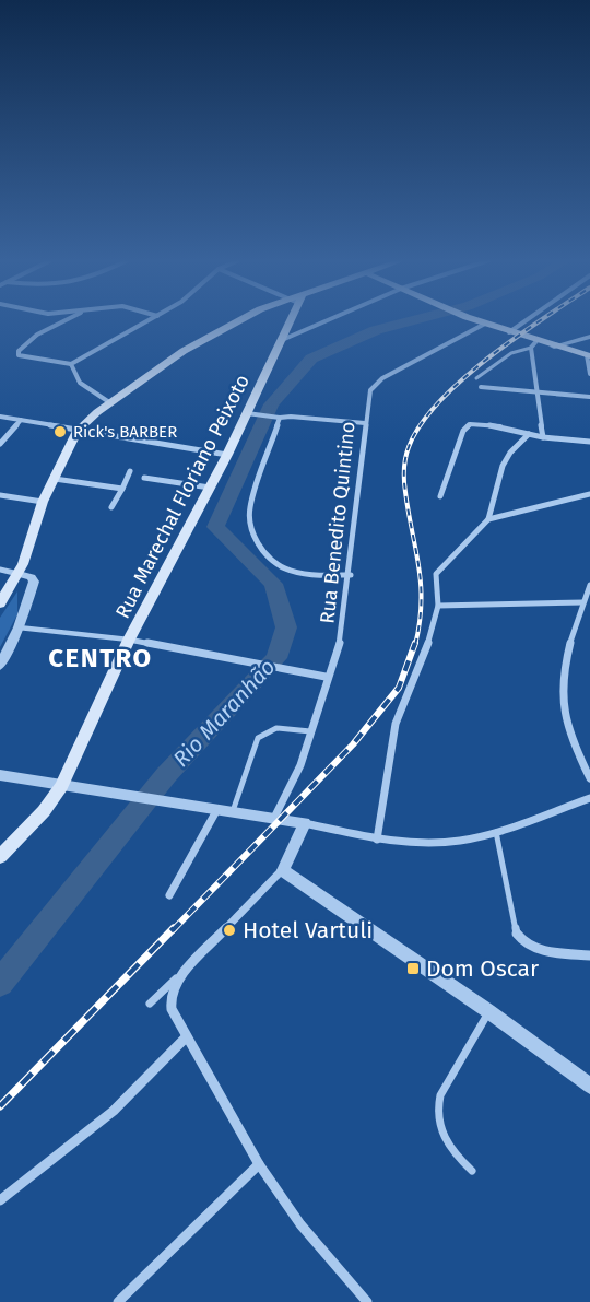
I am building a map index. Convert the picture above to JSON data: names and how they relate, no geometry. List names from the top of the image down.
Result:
{
  "streets": {
    "main road": ["Rua Marechal Floriano Peixoto"],
    "street": ["Rua Benedito Quintino"]
  },
  "districts": ["CENTRO"],
  "water": ["Rio Maranhão"],
  "places": {
    "other": ["Rick's BARBER", "Hotel Vartuli"],
    "transit": ["Dom Oscar"]
  }
}
